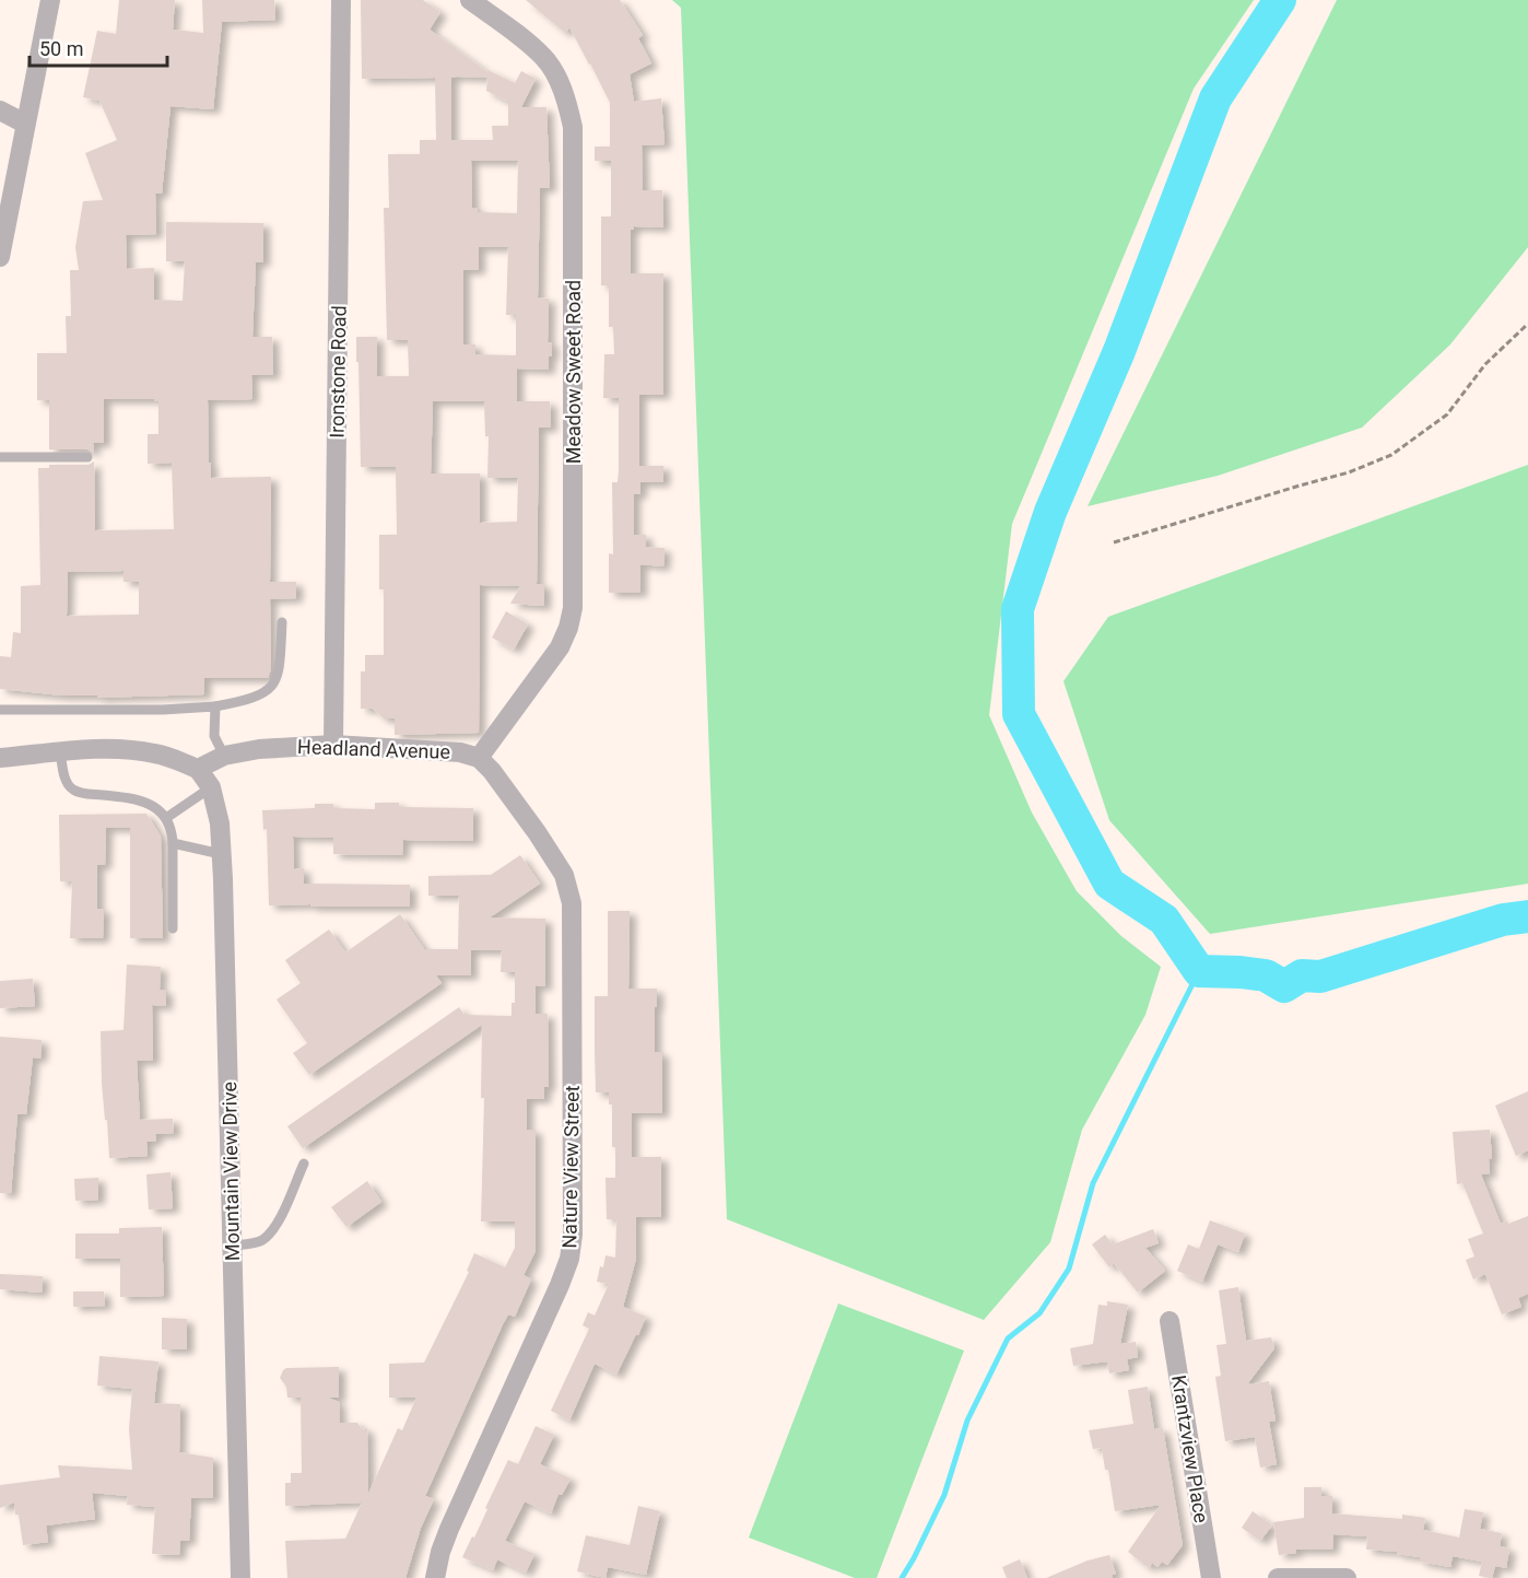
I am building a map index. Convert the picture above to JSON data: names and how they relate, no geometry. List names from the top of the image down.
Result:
{
  "streets": {
    "street": [
      "Ironstone Road",
      "Meadow Sweet Road",
      "Headland Avenue",
      "Nature View Street",
      "Mountain View Drive",
      "Krantzview Place"
    ]
  },
  "crossings": [
    ["Ironstone Road", "Headland Avenue"],
    ["Meadow Sweet Road", "Headland Avenue"],
    ["Meadow Sweet Road", "Nature View Street"],
    ["Headland Avenue", "Nature View Street"],
    ["Headland Avenue", "Mountain View Drive"]
  ],
  "scale_bar": "50 m"
}
